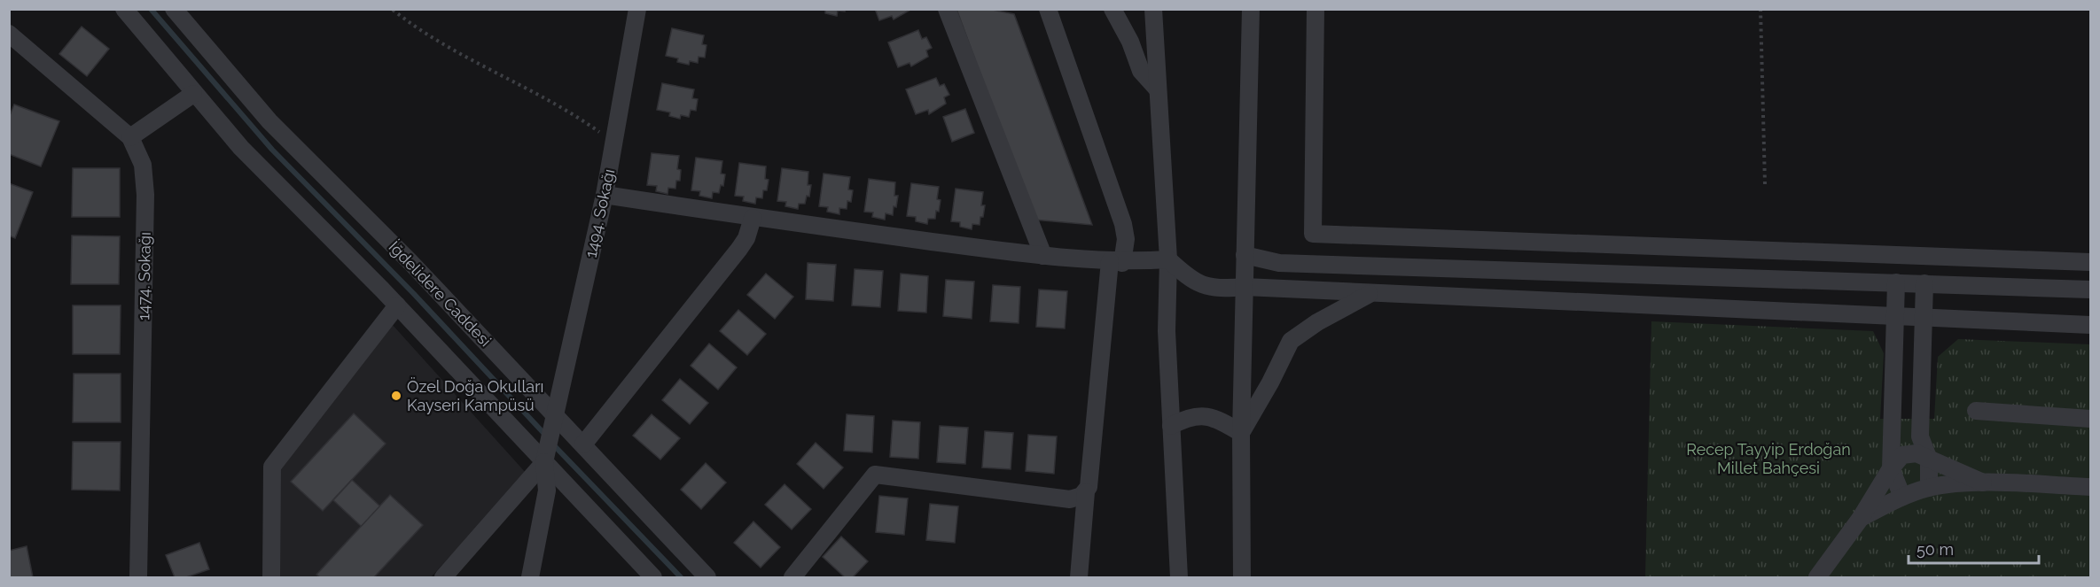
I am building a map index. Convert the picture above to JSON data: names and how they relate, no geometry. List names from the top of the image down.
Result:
{
  "streets": {
    "street": ["1494. Sokağı", "1474. Sokağı", "İğdelidere Caddesi"]
  },
  "crossings": [
    ["1494. Sokağı", "İğdelidere Caddesi"]
  ],
  "parks": ["Recep Tayyip Erdoğan Millet Bahçesi"],
  "places": ["Özel Doğa Okulları Kayseri Kampüsü"],
  "scale_bar": "50 m"
}
